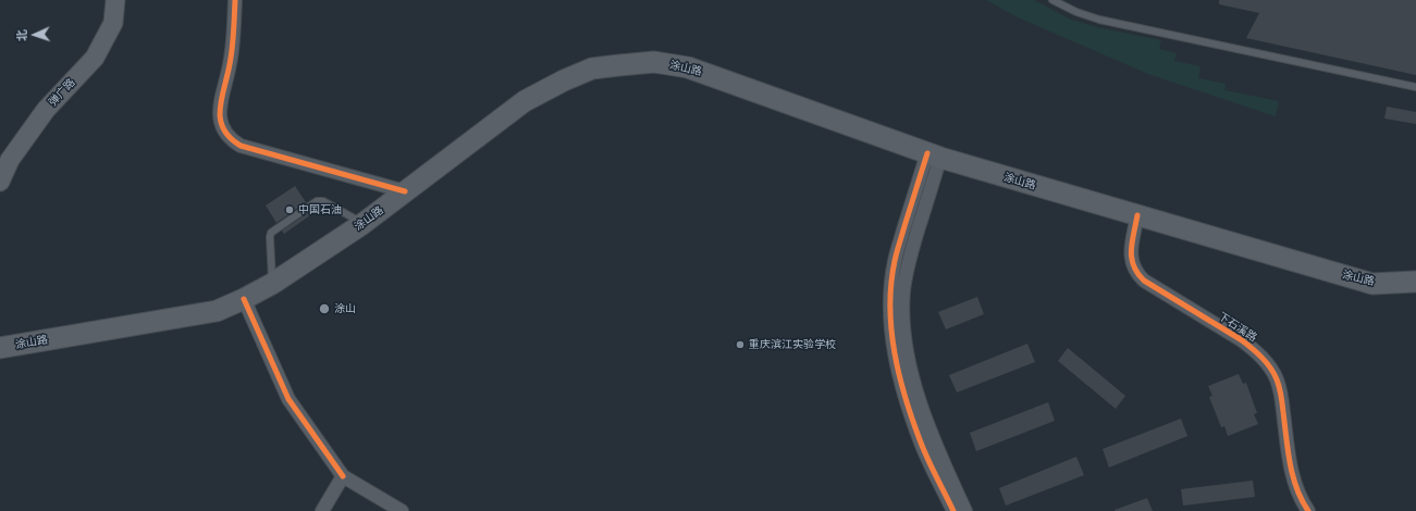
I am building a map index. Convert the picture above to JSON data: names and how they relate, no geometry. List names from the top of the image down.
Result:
{
  "streets": {
    "main road": ["涂山路", "弹广路"],
    "street": ["下石溪路"]
  },
  "crossings": [
    ["涂山路", "下石溪路"]
  ],
  "places": ["中国石油", "涂山", "重庆滨江实验学校"],
  "north": "left"
}
